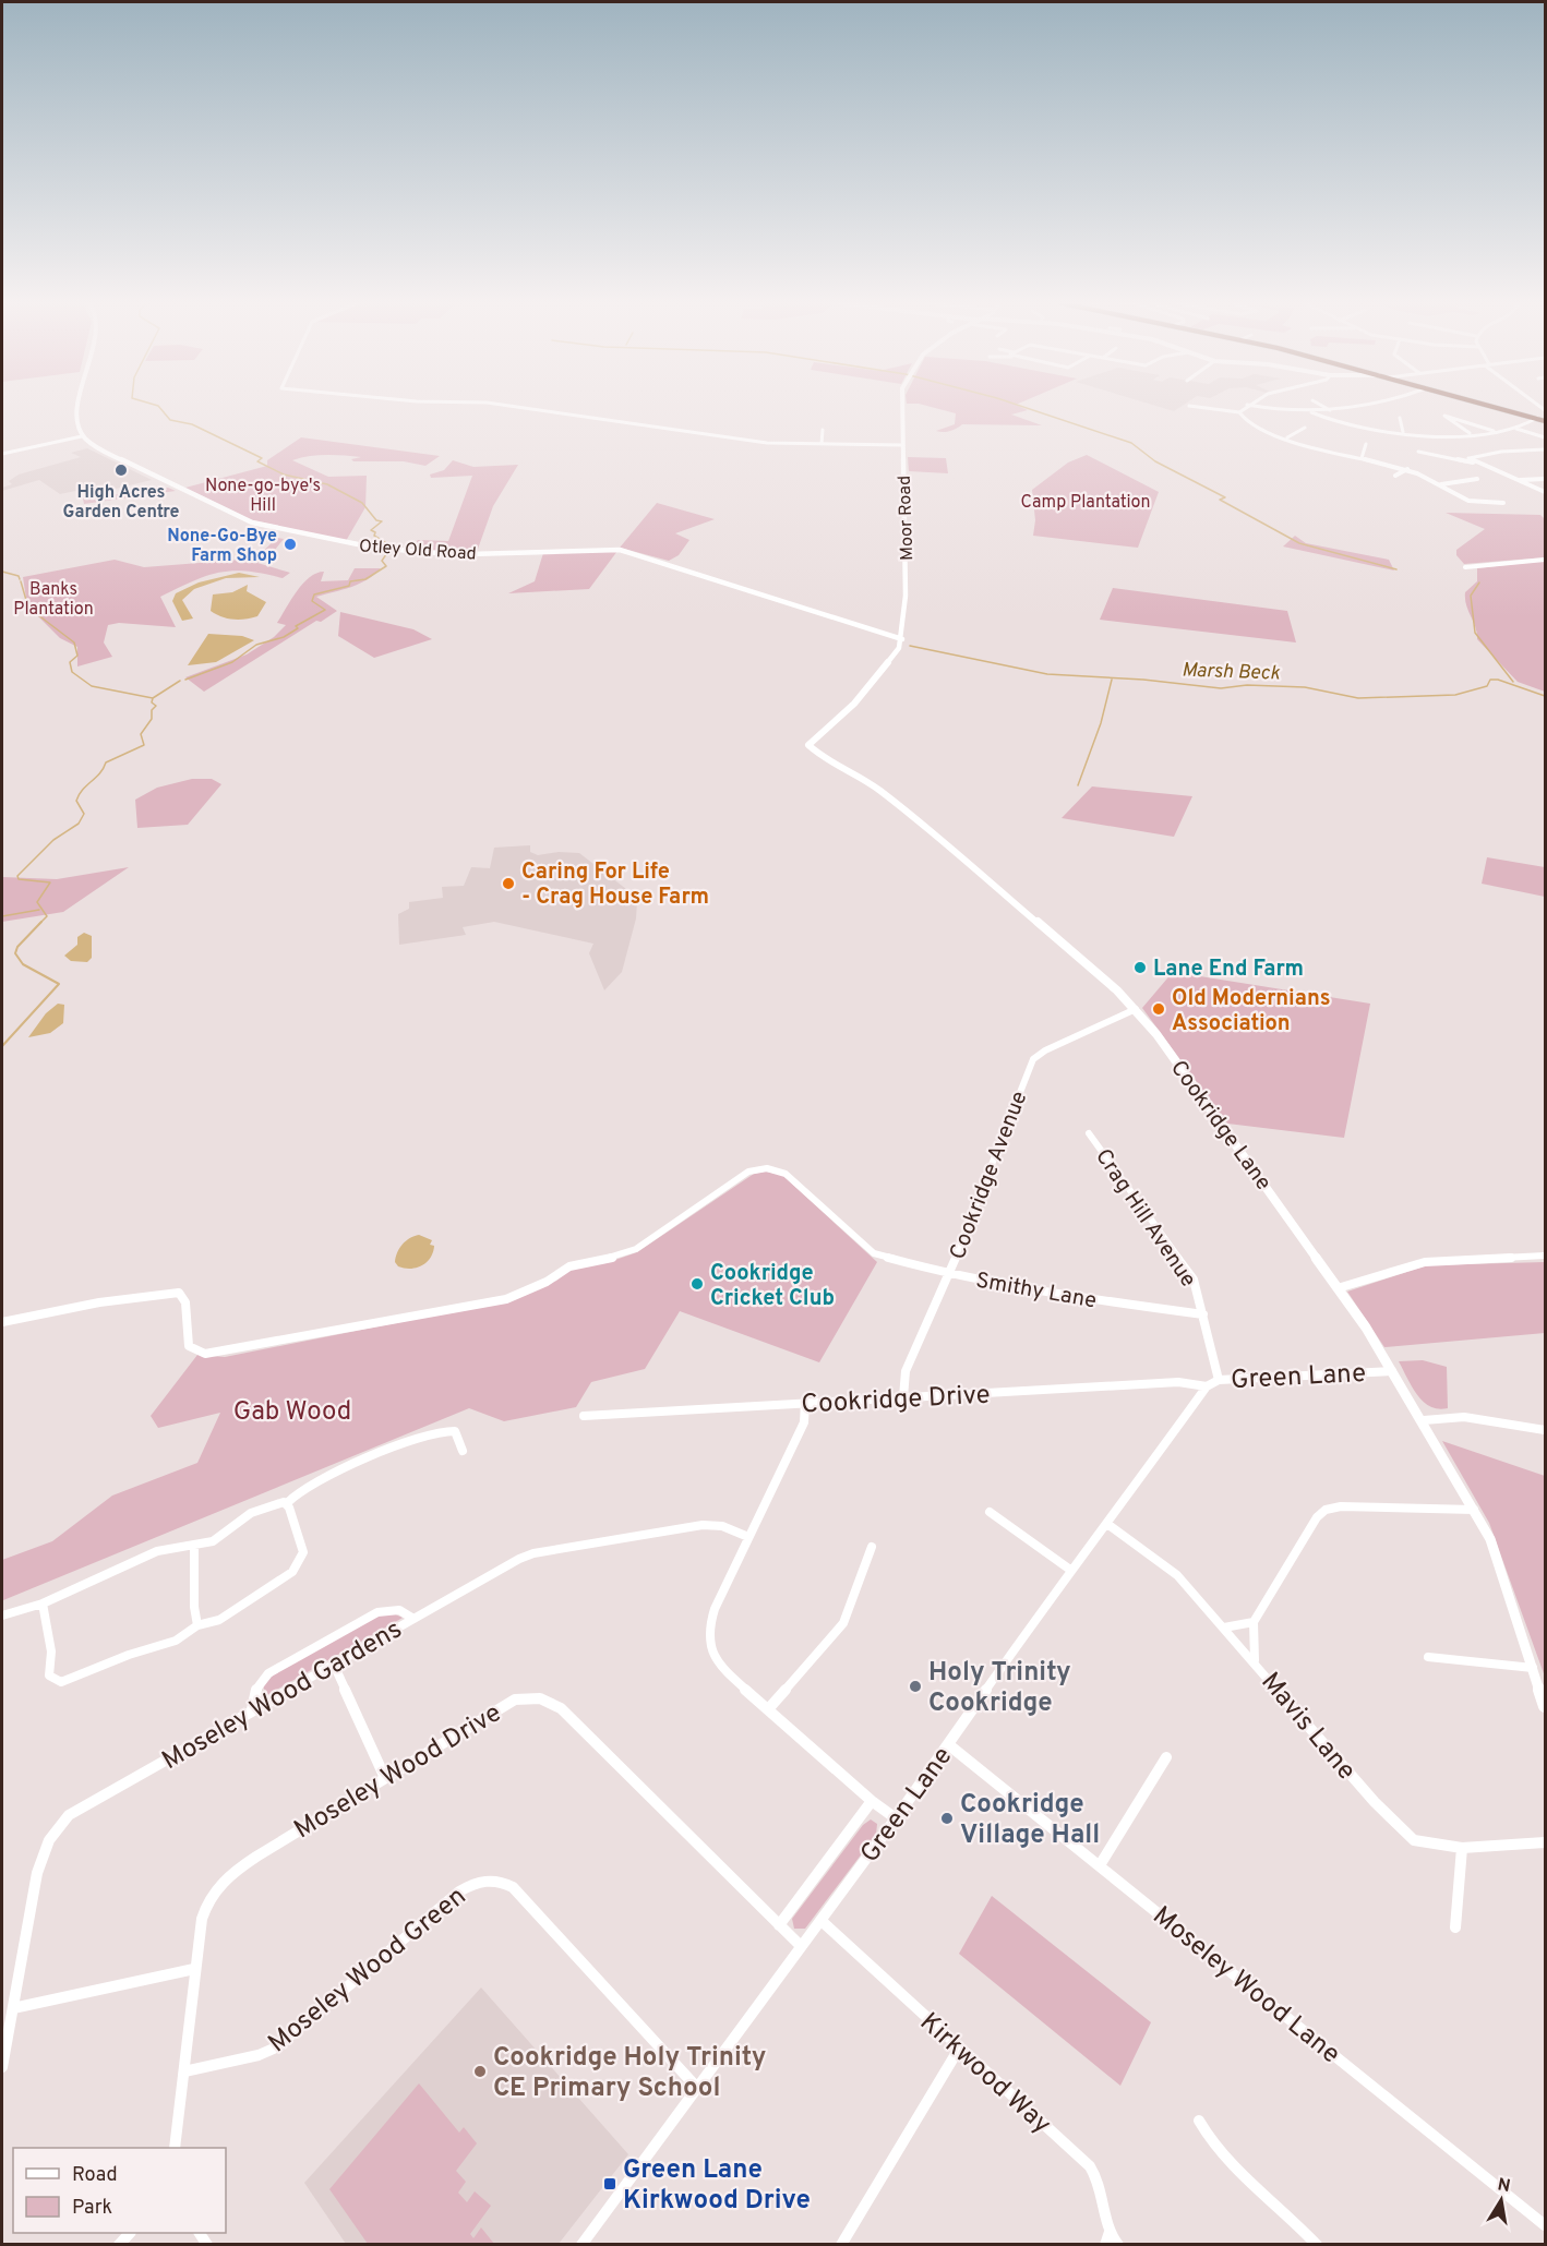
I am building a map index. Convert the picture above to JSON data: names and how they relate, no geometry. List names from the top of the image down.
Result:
{
  "streets": {
    "street": [
      "Moor Road",
      "Otley Old Road",
      "Cookridge Lane",
      "Cookridge Avenue",
      "Crag Hill Avenue",
      "Smithy Lane",
      "Green Lane",
      "Cookridge Drive",
      "Moseley Wood Gardens",
      "Mavis Lane",
      "Moseley Wood Drive",
      "Moseley Wood Green",
      "Moseley Wood Lane",
      "Kirkwood Way"
    ]
  },
  "crossings": [
    ["Moor Road", "Otley Old Road"],
    ["Moor Road", "Cookridge Lane"],
    ["Otley Old Road", "Cookridge Lane"],
    ["Cookridge Lane", "Cookridge Avenue"],
    ["Cookridge Lane", "Green Lane"],
    ["Cookridge Avenue", "Smithy Lane"],
    ["Cookridge Avenue", "Cookridge Drive"],
    ["Crag Hill Avenue", "Smithy Lane"],
    ["Crag Hill Avenue", "Green Lane"],
    ["Green Lane", "Cookridge Drive"],
    ["Green Lane", "Mavis Lane"],
    ["Green Lane", "Moseley Wood Drive"],
    ["Green Lane", "Moseley Wood Green"],
    ["Green Lane", "Moseley Wood Lane"],
    ["Green Lane", "Kirkwood Way"],
    ["Moseley Wood Drive", "Moseley Wood Green"]
  ],
  "water": ["Marsh Beck"],
  "parks": [
    "None-go-bye's Hill",
    "Camp Plantation",
    "Banks Plantation",
    "Gab Wood"
  ],
  "places": {
    "other": [
      "High Acres Garden Centre",
      "None-Go-Bye Farm Shop",
      "Caring For Life - Crag House Farm",
      "Lane End Farm",
      "Old Modernians Association",
      "Cookridge Cricket Club",
      "Holy Trinity Cookridge",
      "Cookridge Village Hall",
      "Cookridge Holy Trinity CE Primary School"
    ],
    "transit": ["Green Lane Kirkwood Drive"]
  },
  "legend": ["Road", "Park"],
  "north": "top"
}
